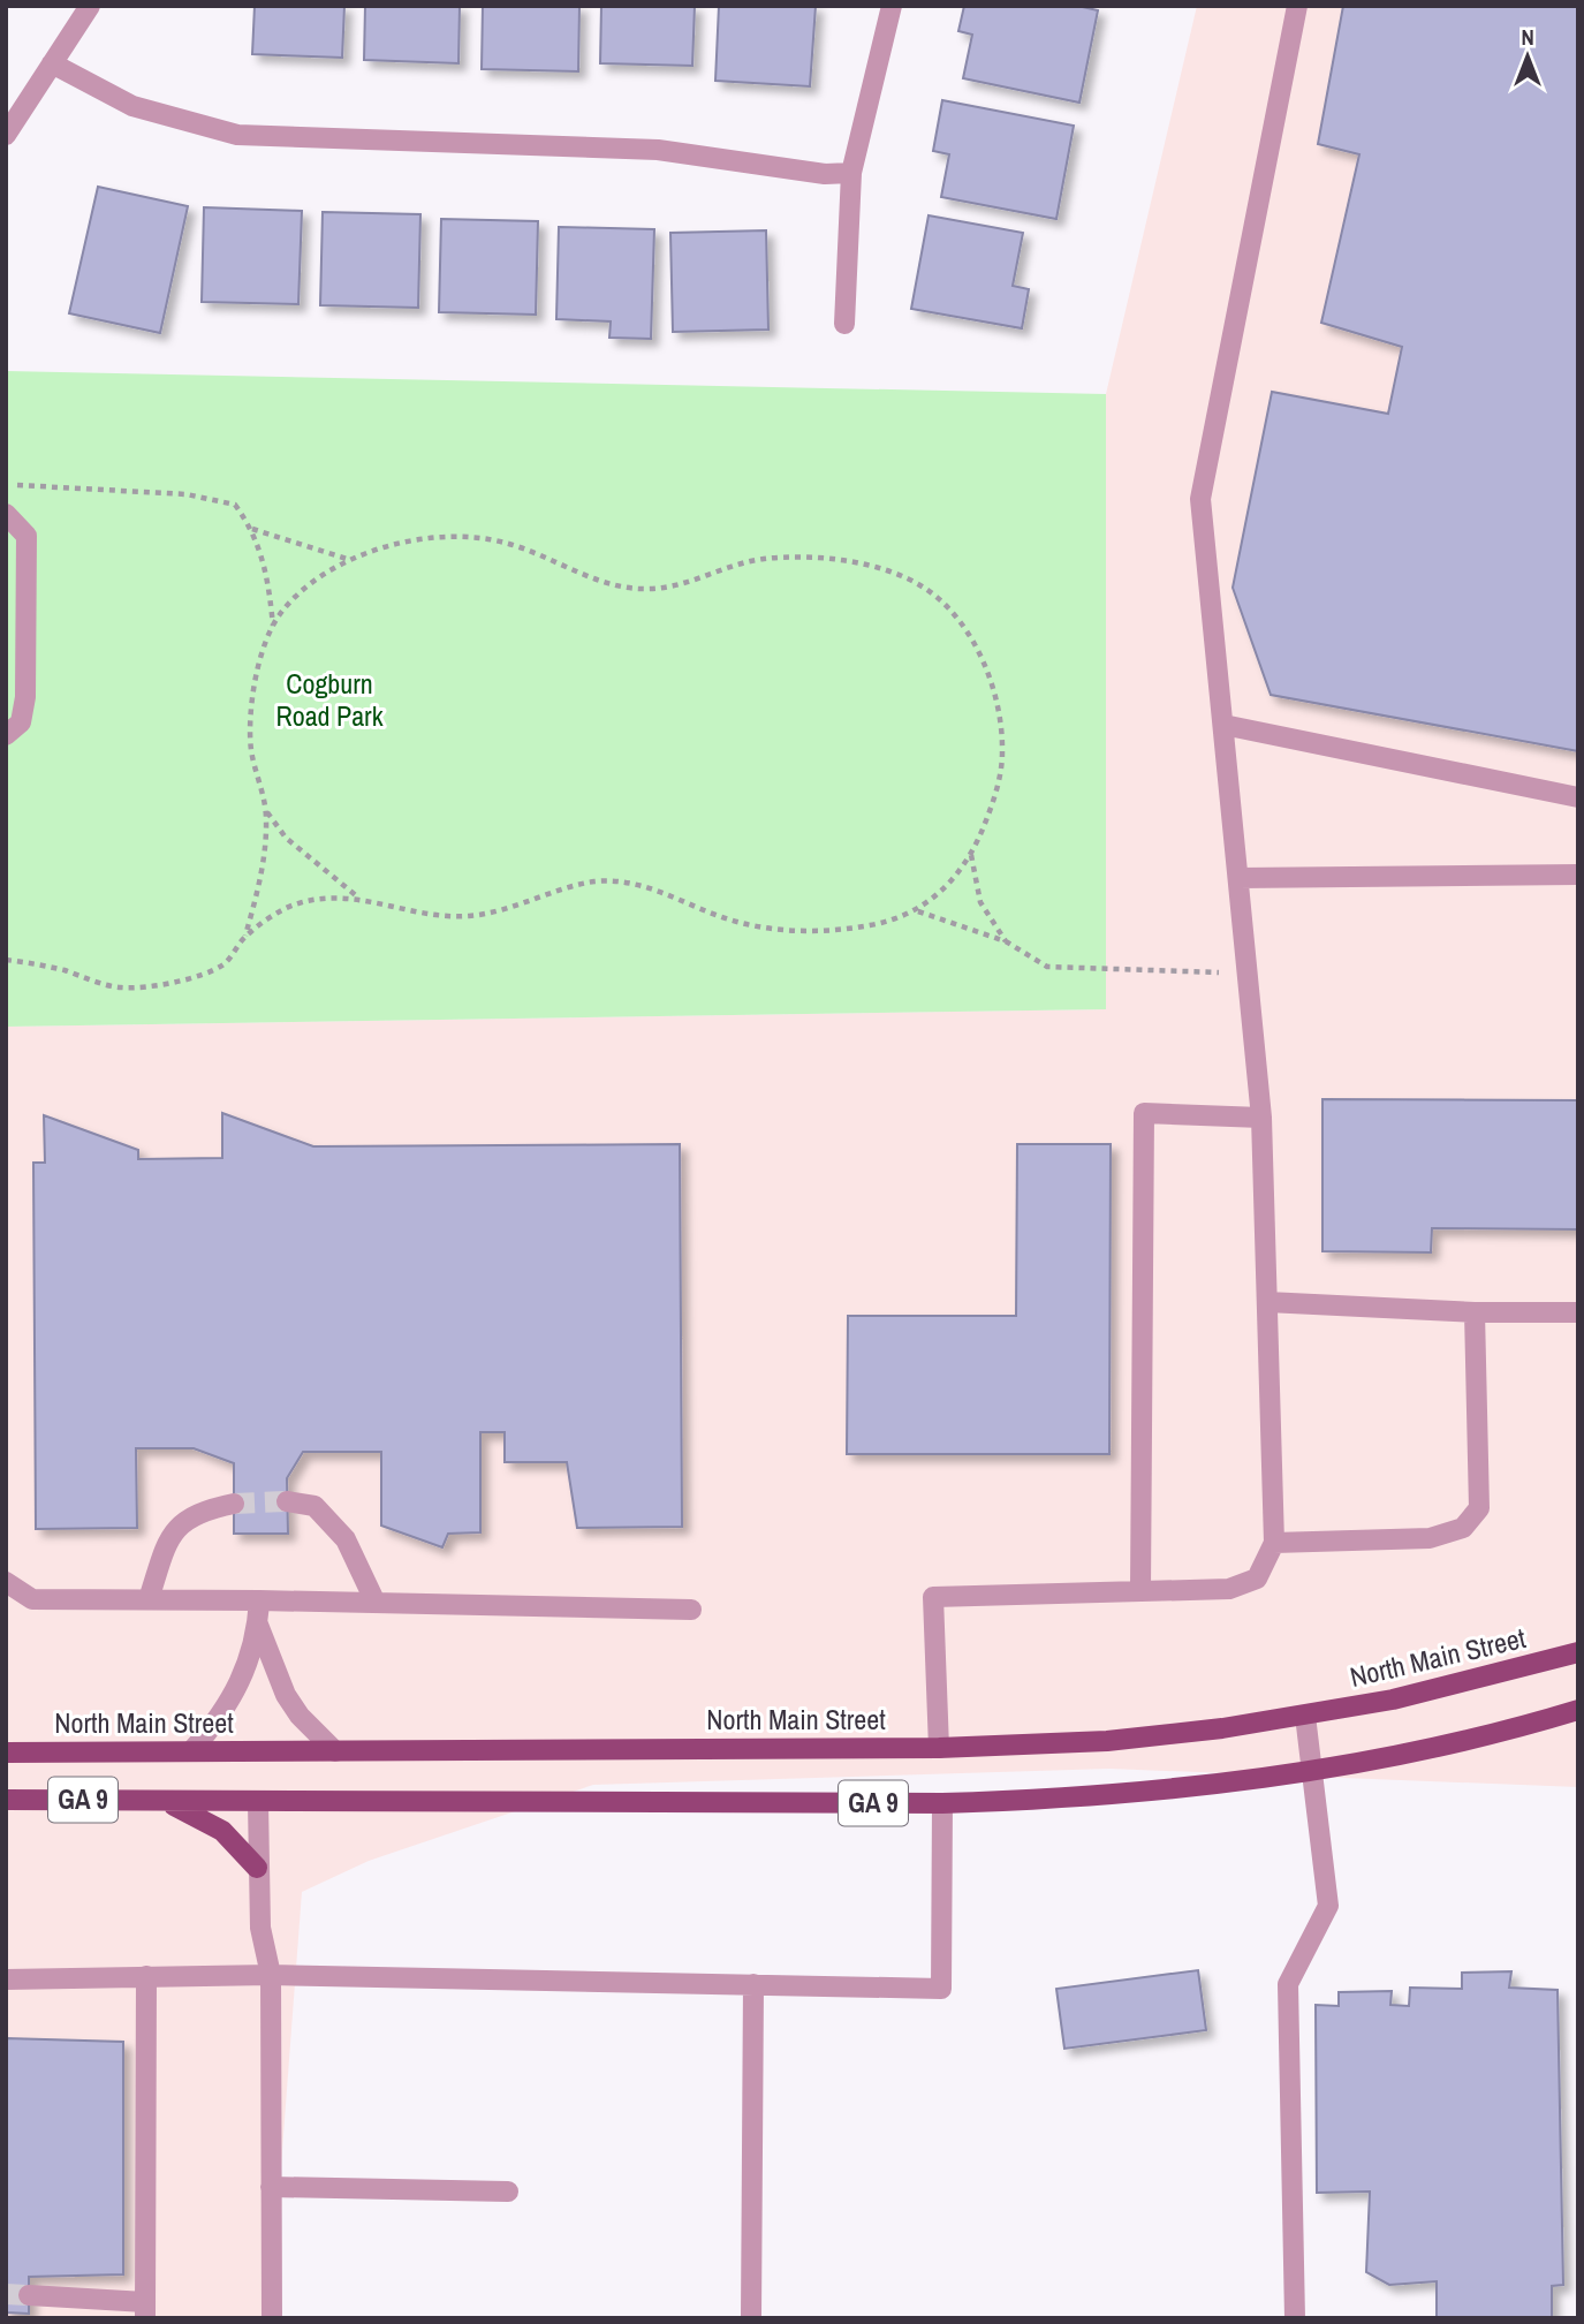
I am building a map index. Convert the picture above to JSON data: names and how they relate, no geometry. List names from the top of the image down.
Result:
{
  "streets": {
    "main road": ["North Main Street", "GA 9"]
  },
  "parks": ["Cogburn Road Park"],
  "north": "top"
}
